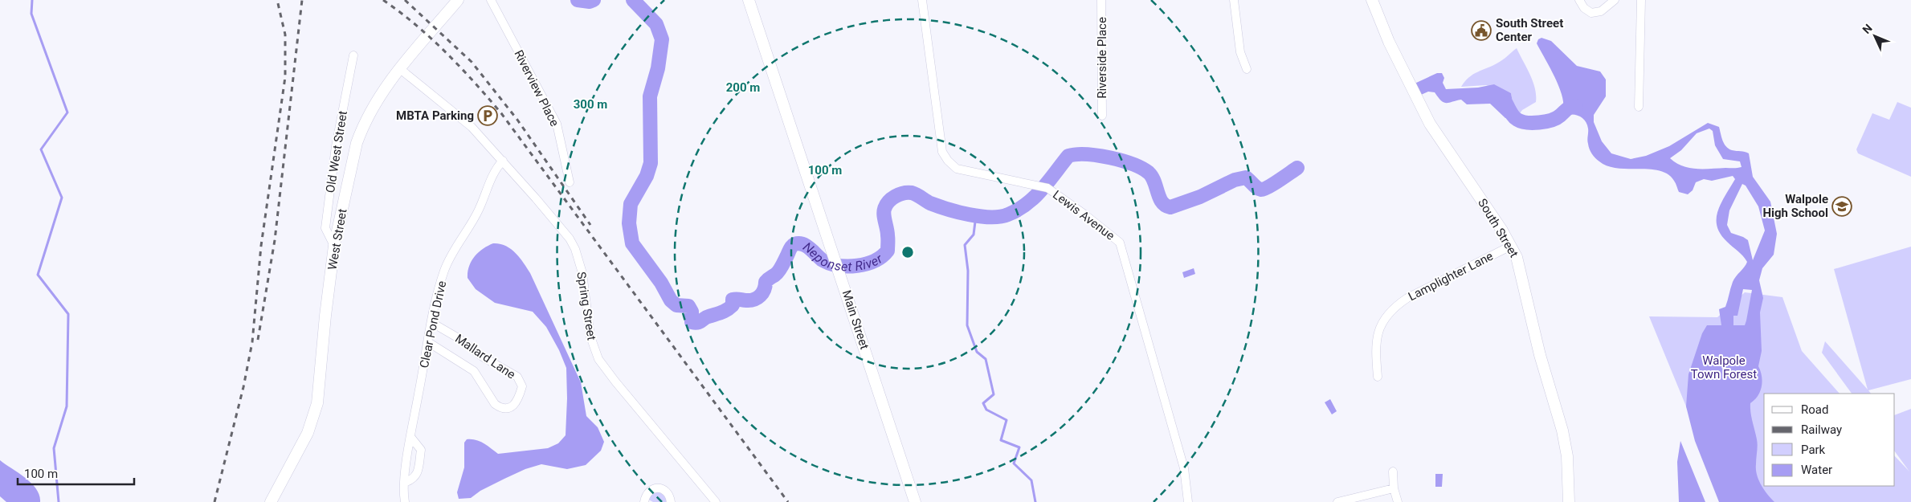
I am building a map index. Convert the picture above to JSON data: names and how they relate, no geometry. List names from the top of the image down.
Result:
{
  "streets": {
    "street": [
      "Riverside Place",
      "Riverview Place",
      "Old West Street",
      "Lewis Avenue",
      "South Street",
      "West Street",
      "Lamplighter Lane",
      "Spring Street",
      "Main Street",
      "Clear Pond Drive",
      "Mallard Lane"
    ]
  },
  "crossings": [
    ["Old West Street", "West Street"],
    ["South Street", "Lamplighter Lane"],
    ["West Street", "Spring Street"],
    ["Spring Street", "Clear Pond Drive"],
    ["Clear Pond Drive", "Mallard Lane"]
  ],
  "water": ["Neponset River"],
  "parks": ["Walpole Town Forest"],
  "places": {
    "public building": ["South Street Center"],
    "parking": ["MBTA Parking"],
    "school or university": ["Walpole High School"]
  },
  "legend": [
    "Road",
    "Railway",
    "Park",
    "Water"
  ],
  "scale_bar": "100 m",
  "north": "top left",
  "rings": ["200 m", "300 m", "100 m"]
}
